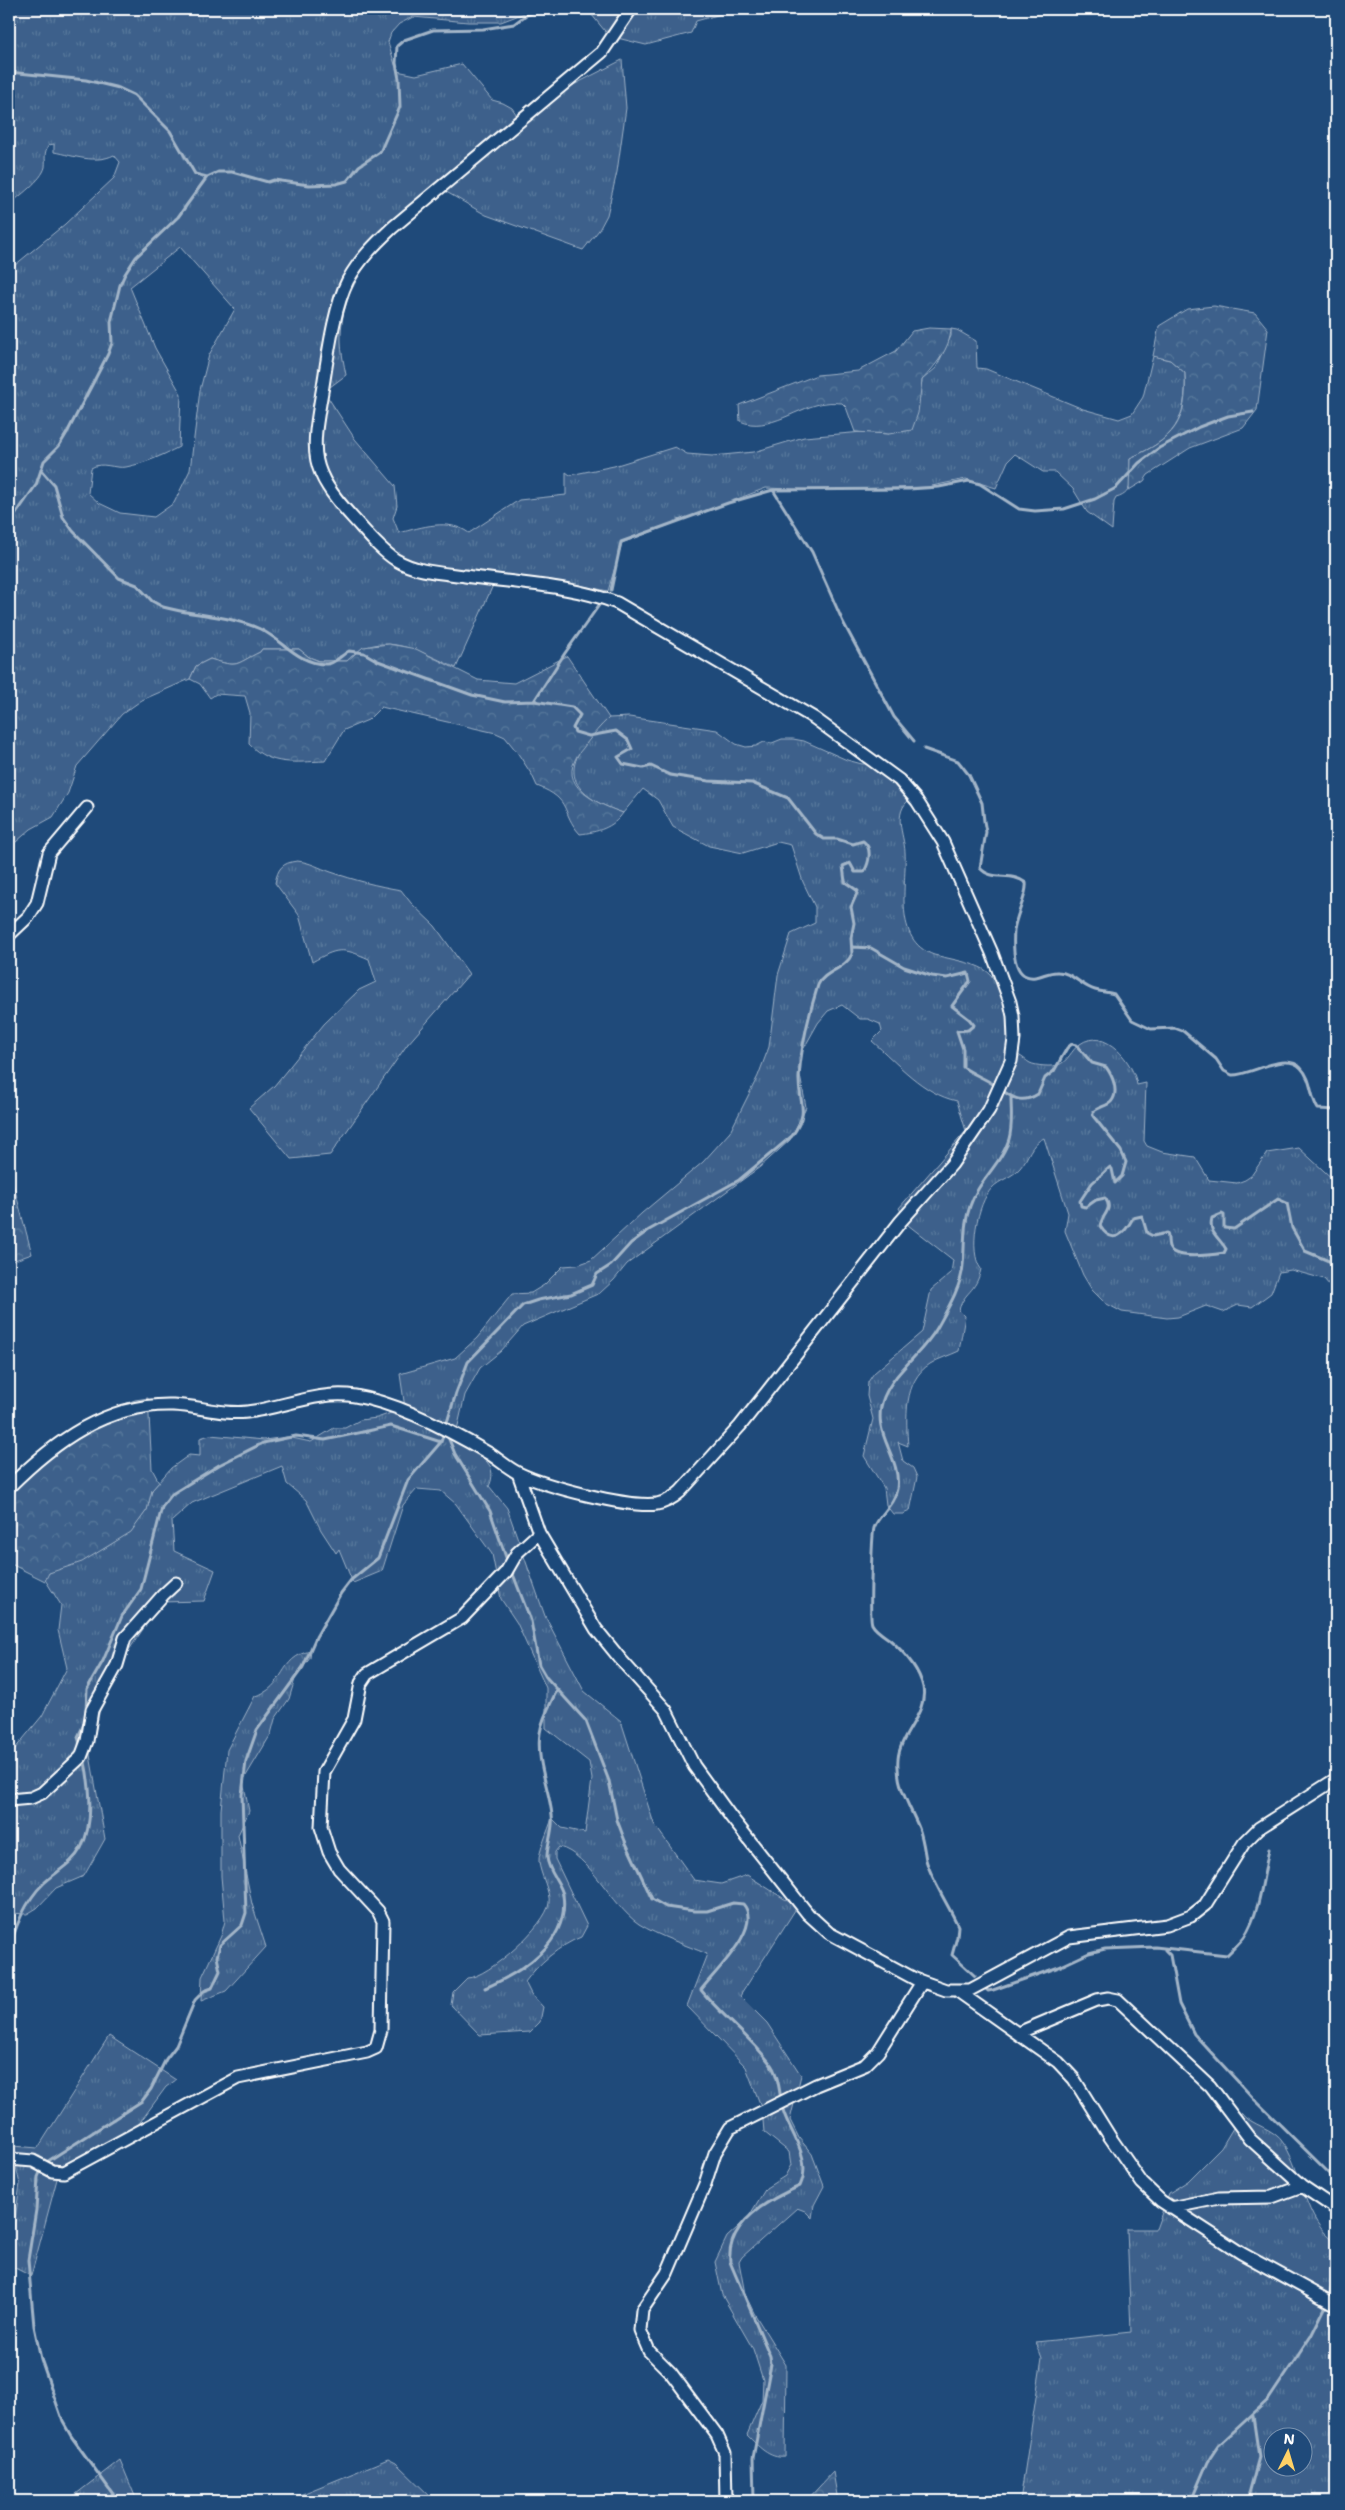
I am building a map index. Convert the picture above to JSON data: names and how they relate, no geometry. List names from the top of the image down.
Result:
{
  "north": "top"
}
